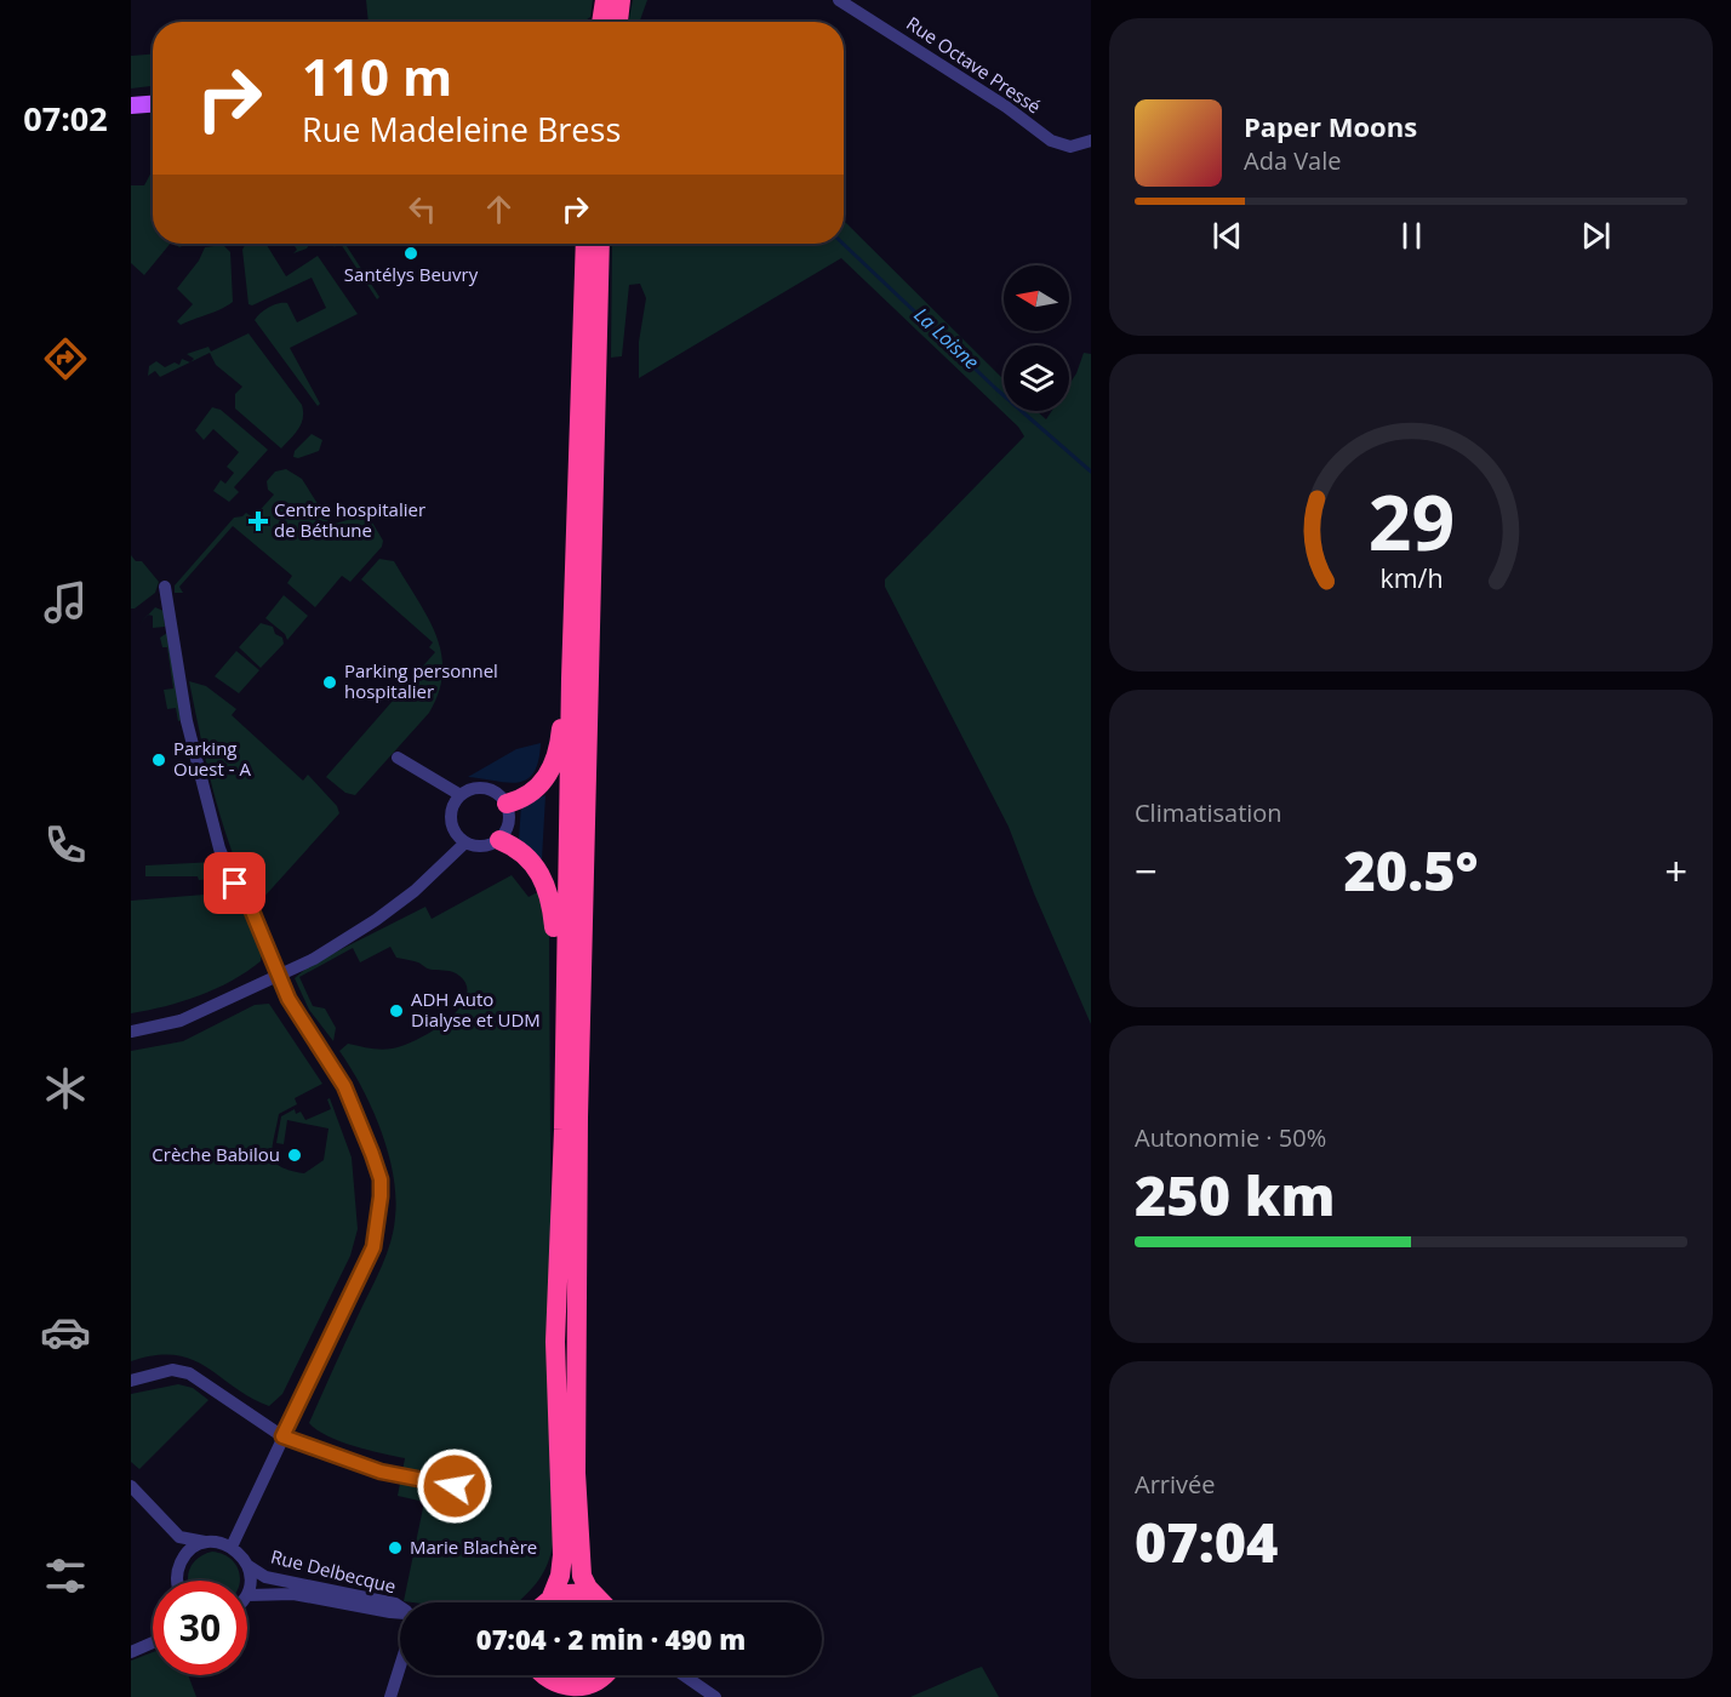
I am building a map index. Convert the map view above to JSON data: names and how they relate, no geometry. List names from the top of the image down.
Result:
{
  "streets": {
    "street": ["Rue Octave Pressé", "Rue Delbecque"]
  },
  "water": ["La Loisne"],
  "places": {
    "other": [
      "Santélys Beuvry",
      "Parking personnel hospitalier",
      "Parking Ouest - A",
      "ADH Auto Dialyse et UDM",
      "Crèche Babilou",
      "Marie Blachère"
    ],
    "health": ["Centre hospitalier de Béthune"]
  },
  "north": "left",
  "page": {
    "tabs": "07:02",
    "turn": ["110 m", "Rue Madeleine Bress"],
    "song": ["Paper Moons", "Ada Vale"],
    "tile": [
      "Climatisation",
      ["Autonomie · 50%", "250 km"],
      ["Arrivée", "07:04"]
    ],
    "heat": ["−", "20.5°", "+"],
    "limit": "30",
    "trip": "07:04 · 2 min · 490 m",
    "gauge": ["29", "km/h"]
  }
}
